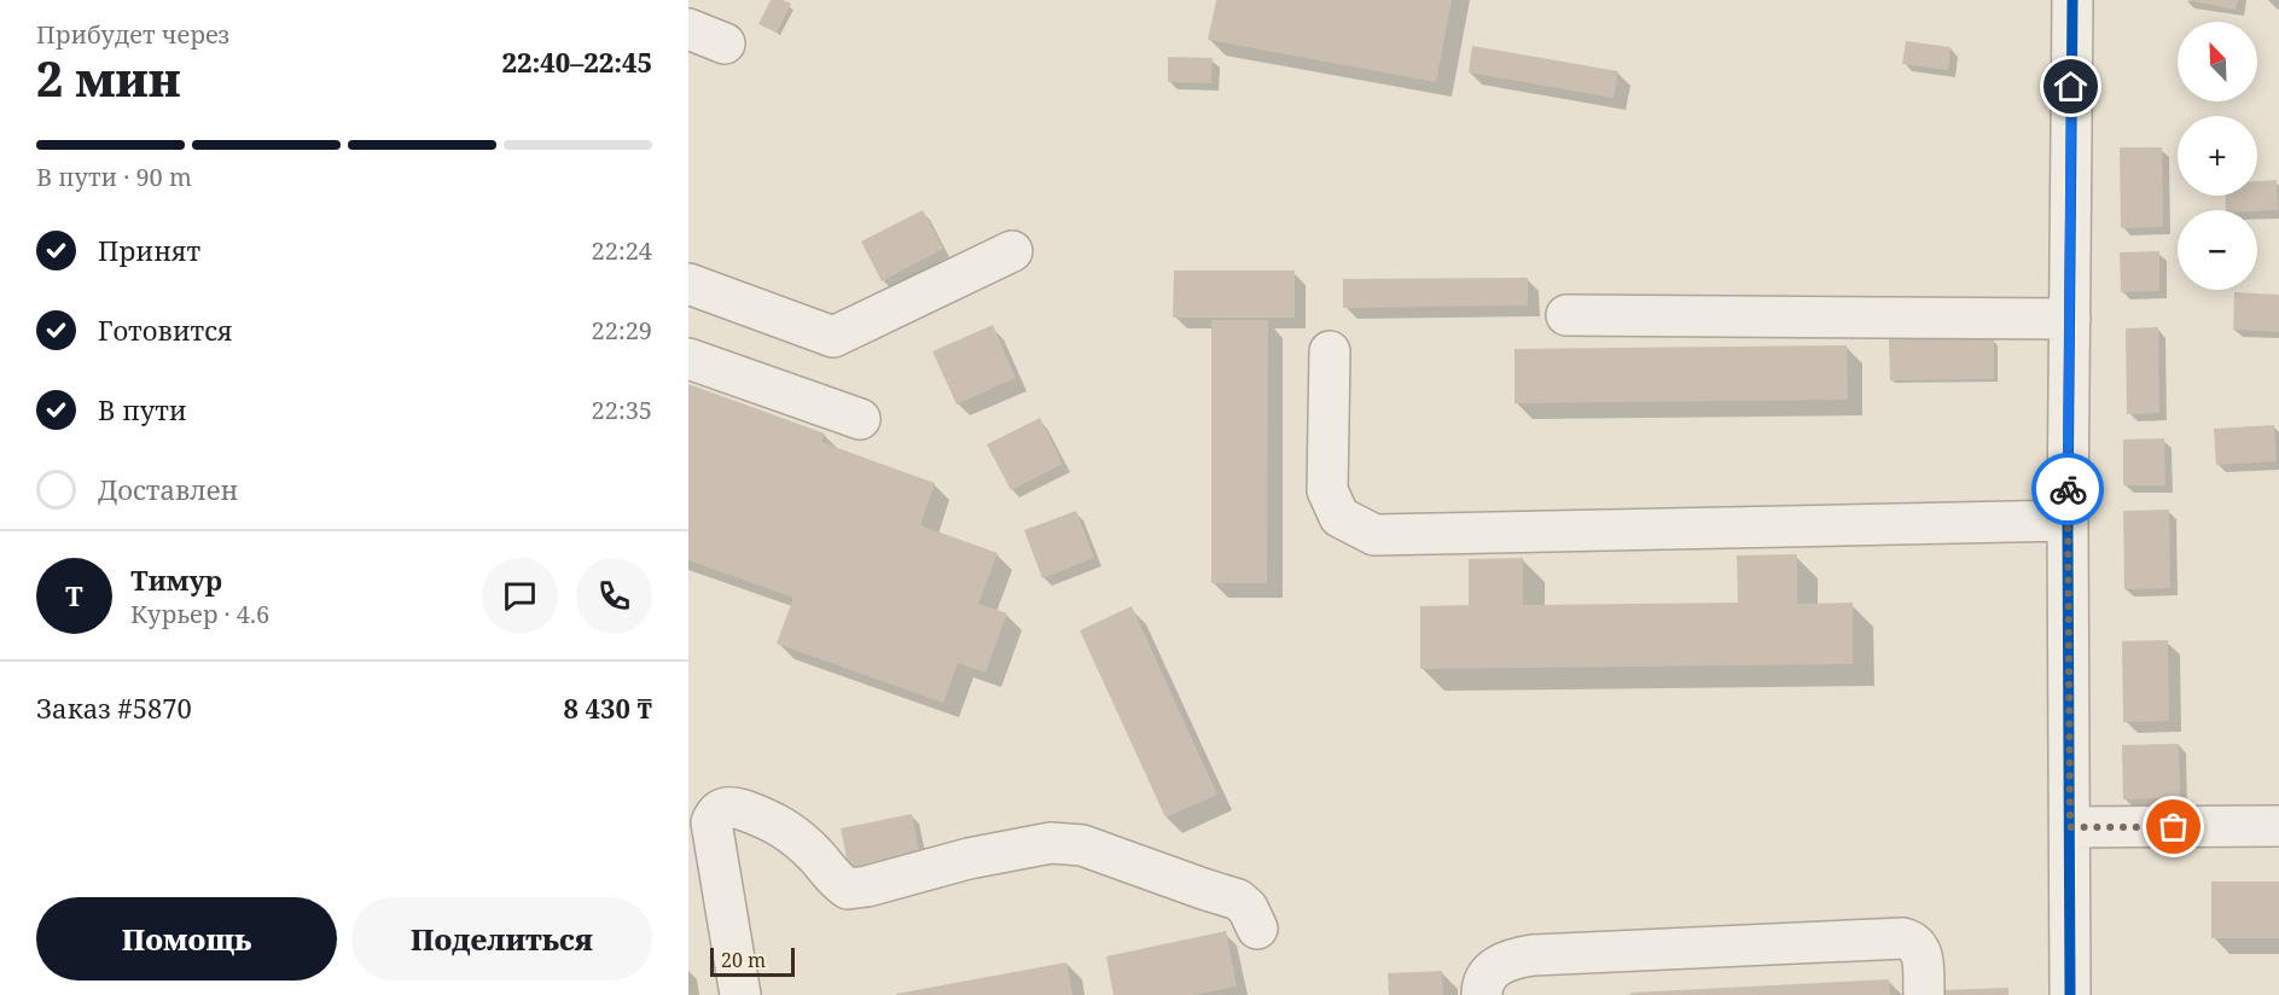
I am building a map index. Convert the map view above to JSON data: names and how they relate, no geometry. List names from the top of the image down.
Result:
{
  "scale_bar": "20 m",
  "north": "top left",
  "page": {
    "heading": ["2 мин", "Прибудет через", "22:40–22:45"],
    "panel": [
      "Тимур",
      "Курьер · 4.6",
      "Заказ #5870",
      "8 430 ₸"
    ],
    "map_buttons": ["+", "−"],
    "bar": "В пути · 90 m",
    "list": [
      ["Принят", "22:24"],
      ["Готовится", "22:29"],
      ["В пути", "22:35"],
      "Доставлен"
    ],
    "round": "Т",
    "buttons": ["Помощь", "Поделиться"],
    "scale": "20 m"
  }
}
